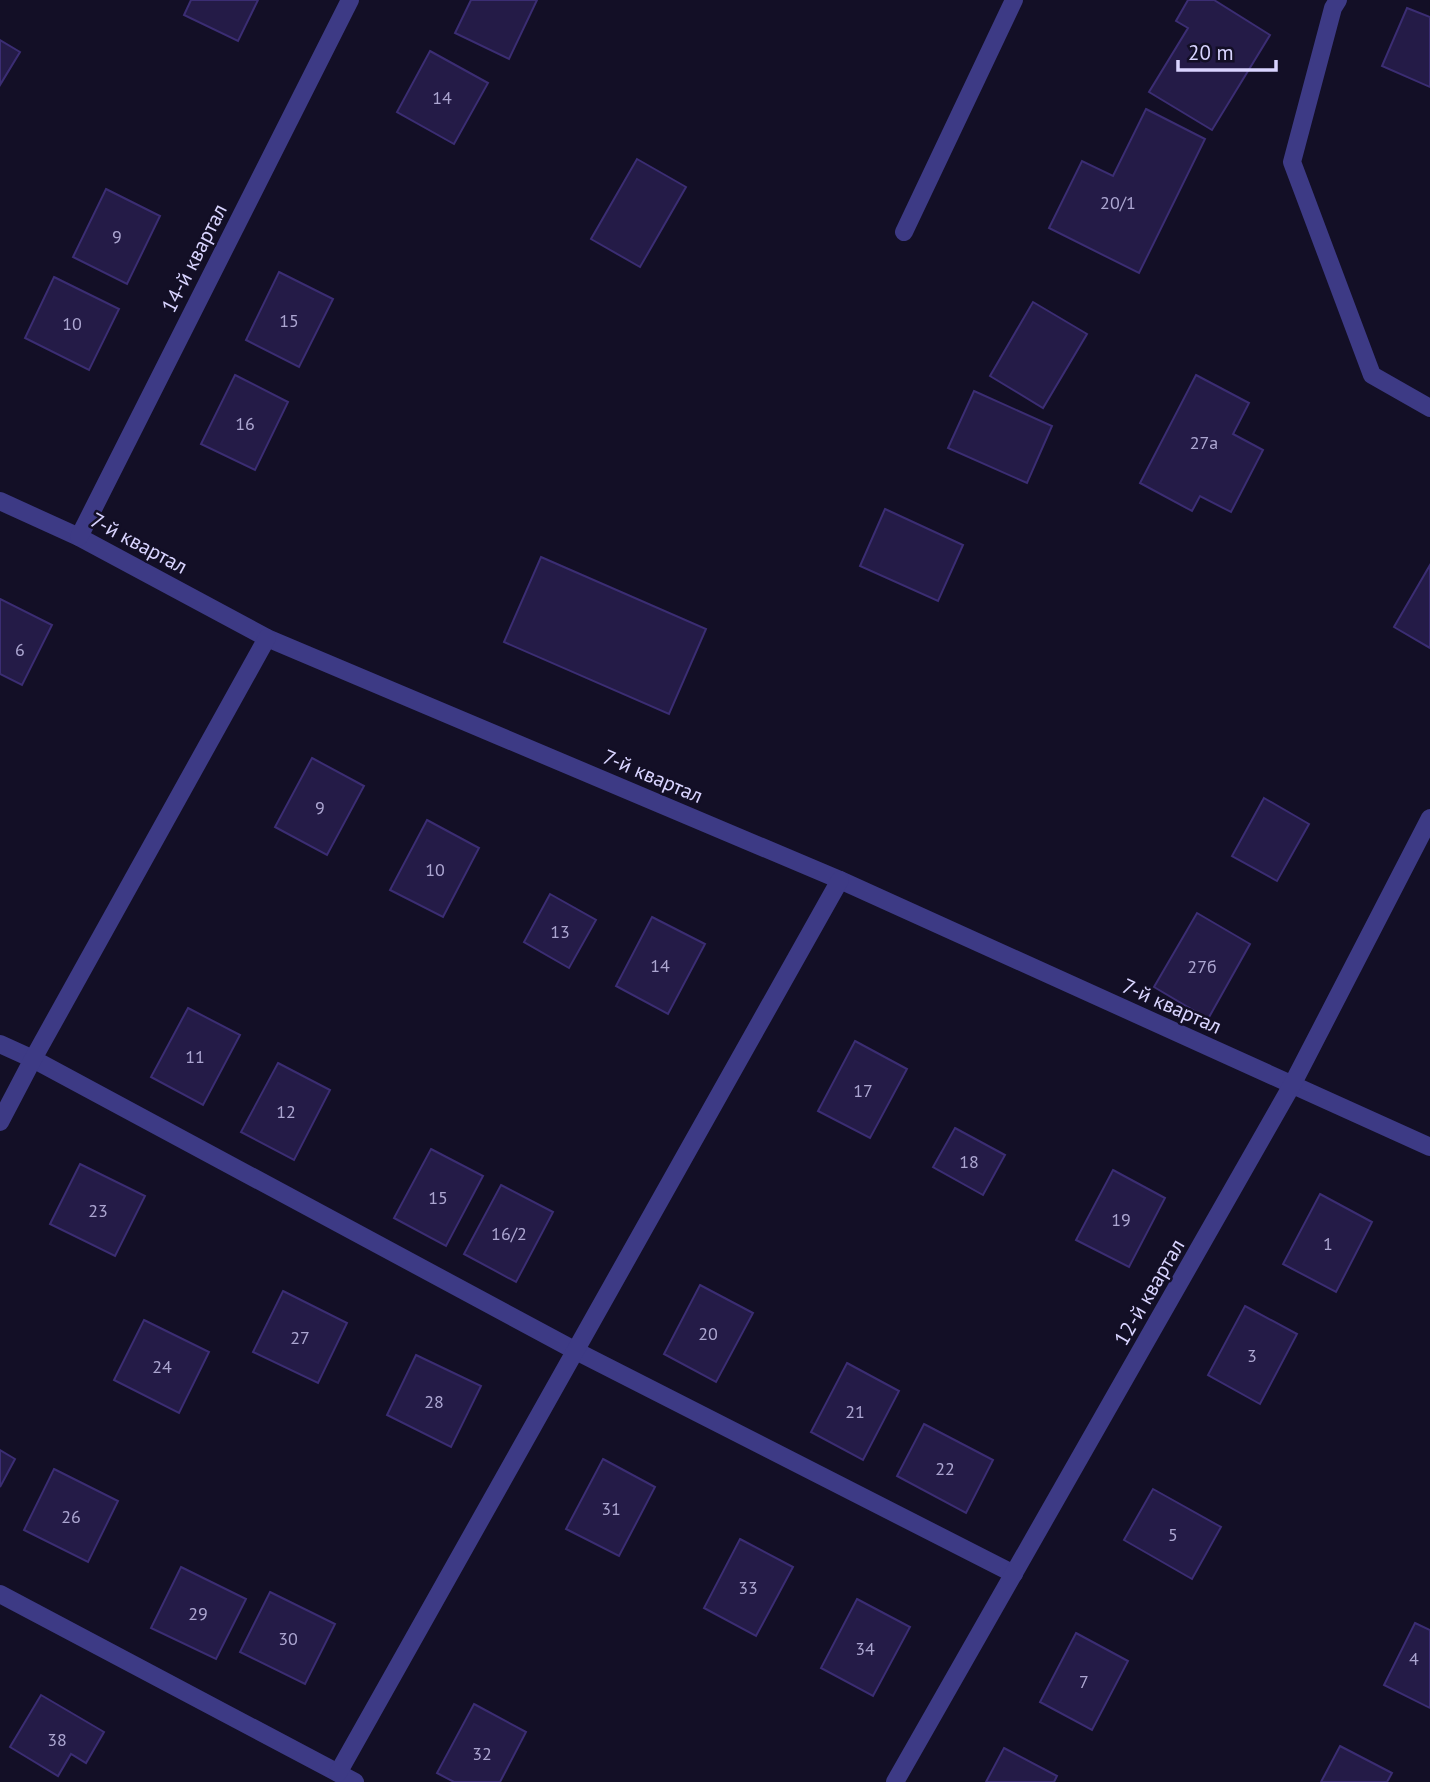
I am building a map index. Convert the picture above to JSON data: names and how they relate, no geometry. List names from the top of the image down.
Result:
{
  "streets": {
    "street": ["14-й квартал", "7-й квартал", "12-й квартал"]
  },
  "crossings": [
    ["14-й квартал", "7-й квартал"],
    ["7-й квартал", "12-й квартал"]
  ],
  "house_numbers": [
    "14",
    "20/1",
    "9",
    "15",
    "10",
    "16",
    "27а",
    "6",
    "9",
    "10",
    "13",
    "14",
    "27б",
    "11",
    "17",
    "12",
    "18",
    "15",
    "23",
    "19",
    "16/2",
    "1",
    "20",
    "27",
    "3",
    "24",
    "28",
    "21",
    "22",
    "31",
    "26",
    "5",
    "33",
    "29",
    "30",
    "34",
    "4",
    "7",
    "38",
    "32"
  ],
  "scale_bar": "20 m"
}
